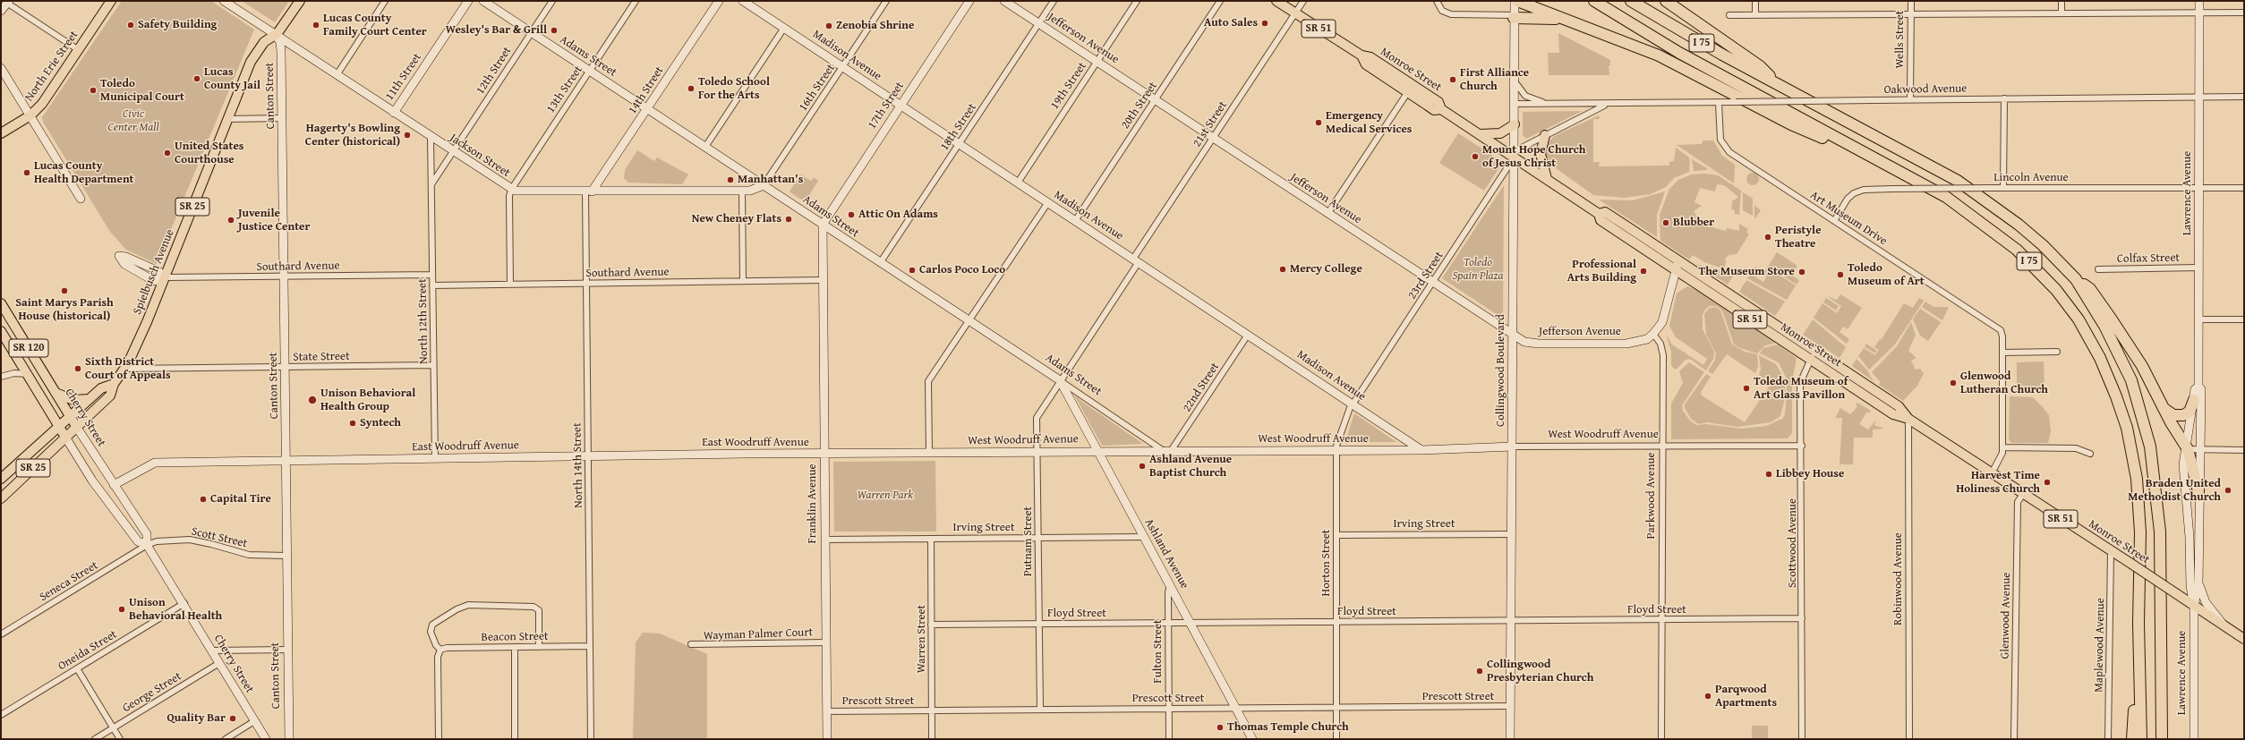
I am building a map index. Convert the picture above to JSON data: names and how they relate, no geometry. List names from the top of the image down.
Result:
{
  "streets": {
    "highway": ["I 75"],
    "main road": [
      "SR 51",
      "North Erie Street",
      "Monroe Street",
      "SR 25",
      "Spielbusch Avenue",
      "SR 120",
      "Cherry Street"
    ],
    "street": [
      "Jefferson Avenue",
      "Wells Street",
      "Madison Avenue",
      "Adams Street",
      "12th Street",
      "11th Street",
      "19th Street",
      "16th Street",
      "13th Street",
      "Oakwood Avenue",
      "14th Street",
      "Canton Street",
      "17th Street",
      "20th Street",
      "21st Street",
      "18th Street",
      "Jackson Street",
      "Lincoln Avenue",
      "Lawrence Avenue",
      "Art Museum Drive",
      "Colfax Street",
      "Southard Avenue",
      "23rd Street",
      "North 12th Street",
      "State Street",
      "Collingwood Boulevard",
      "22nd Street",
      "West Woodruff Avenue",
      "East Woodruff Avenue",
      "North 14th Street",
      "Parkwood Avenue",
      "Franklin Avenue",
      "Irving Street",
      "Scott Street",
      "Putnam Street",
      "Scottwood Avenue",
      "Ashland Avenue",
      "Horton Street",
      "Robinwood Avenue",
      "Seneca Street",
      "Floyd Street",
      "Glenwood Avenue",
      "Wayman Palmer Court",
      "Beacon Street",
      "Warren Street",
      "Maplewood Avenue",
      "Oneida Street",
      "Fulton Street",
      "George Street",
      "Prescott Street"
    ]
  },
  "crossings": [
    ["Jefferson Avenue", "19th Street"],
    ["Jefferson Avenue", "20th Street"],
    ["Jefferson Avenue", "21st Street"],
    ["Jefferson Avenue", "18th Street"],
    ["Jefferson Avenue", "23rd Street"],
    ["Jefferson Avenue", "Collingwood Boulevard"],
    ["Jefferson Avenue", "Parkwood Avenue"],
    ["Wells Street", "Oakwood Avenue"],
    ["Madison Avenue", "19th Street"],
    ["Madison Avenue", "16th Street"],
    ["Madison Avenue", "17th Street"],
    ["Madison Avenue", "20th Street"],
    ["Madison Avenue", "21st Street"],
    ["Madison Avenue", "18th Street"],
    ["Madison Avenue", "23rd Street"],
    ["Madison Avenue", "22nd Street"],
    ["Madison Avenue", "West Woodruff Avenue"],
    ["Adams Street", "12th Street"],
    ["Adams Street", "16th Street"],
    ["Adams Street", "13th Street"],
    ["Adams Street", "14th Street"],
    ["Adams Street", "17th Street"],
    ["Adams Street", "21st Street"],
    ["Adams Street", "18th Street"],
    ["Adams Street", "Jackson Street"],
    ["Adams Street", "22nd Street"],
    ["Adams Street", "West Woodruff Avenue"],
    ["Adams Street", "Franklin Avenue"],
    ["Adams Street", "Putnam Street"],
    ["Adams Street", "Ashland Avenue"],
    ["Monroe Street", "Oakwood Avenue"],
    ["Monroe Street", "21st Street"],
    ["Monroe Street", "Lawrence Avenue"],
    ["Monroe Street", "23rd Street"],
    ["Monroe Street", "Collingwood Boulevard"],
    ["Monroe Street", "Scottwood Avenue"],
    ["Monroe Street", "Robinwood Avenue"],
    ["Monroe Street", "Glenwood Avenue"],
    ["Monroe Street", "Maplewood Avenue"],
    ["12th Street", "Jackson Street"],
    ["11th Street", "Jackson Street"],
    ["16th Street", "Jackson Street"],
    ["13th Street", "Jackson Street"],
    ["Oakwood Avenue", "Lawrence Avenue"],
    ["Oakwood Avenue", "Art Museum Drive"],
    ["Oakwood Avenue", "23rd Street"],
    ["Oakwood Avenue", "Collingwood Boulevard"],
    ["14th Street", "Jackson Street"],
    ["14th Street", "North 14th Street"],
    ["Canton Street", "Jackson Street"],
    ["Canton Street", "SR 25"],
    ["Canton Street", "Southard Avenue"],
    ["Canton Street", "Spielbusch Avenue"],
    ["Canton Street", "State Street"],
    ["Canton Street", "East Woodruff Avenue"],
    ["Canton Street", "Scott Street"],
    ["17th Street", "Franklin Avenue"],
    ["21st Street", "Putnam Street"],
    ["21st Street", "Ashland Avenue"],
    ["Jackson Street", "SR 25"],
    ["Jackson Street", "Spielbusch Avenue"],
    ["Jackson Street", "North 12th Street"],
    ["Jackson Street", "North 14th Street"],
    ["Lincoln Avenue", "Lawrence Avenue"],
    ["Lincoln Avenue", "Art Museum Drive"],
    ["Lawrence Avenue", "Colfax Street"],
    ["SR 25", "Spielbusch Avenue"],
    ["SR 25", "Cherry Street"],
    ["Southard Avenue", "Spielbusch Avenue"],
    ["Southard Avenue", "North 12th Street"],
    ["Southard Avenue", "North 14th Street"],
    ["Southard Avenue", "Franklin Avenue"],
    ["Spielbusch Avenue", "State Street"],
    ["Spielbusch Avenue", "Cherry Street"],
    ["23rd Street", "Collingwood Boulevard"],
    ["23rd Street", "West Woodruff Avenue"],
    ["23rd Street", "Horton Street"],
    ["North 12th Street", "State Street"],
    ["North 12th Street", "East Woodruff Avenue"],
    ["Collingwood Boulevard", "West Woodruff Avenue"],
    ["Collingwood Boulevard", "Irving Street"],
    ["Collingwood Boulevard", "Floyd Street"],
    ["Collingwood Boulevard", "Prescott Street"],
    ["22nd Street", "West Woodruff Avenue"],
    ["Cherry Street", "East Woodruff Avenue"],
    ["Cherry Street", "Scott Street"],
    ["Cherry Street", "Seneca Street"],
    ["Cherry Street", "Oneida Street"],
    ["Cherry Street", "George Street"],
    ["West Woodruff Avenue", "East Woodruff Avenue"],
    ["West Woodruff Avenue", "Parkwood Avenue"],
    ["West Woodruff Avenue", "Franklin Avenue"],
    ["West Woodruff Avenue", "Putnam Street"],
    ["West Woodruff Avenue", "Scottwood Avenue"],
    ["West Woodruff Avenue", "Ashland Avenue"],
    ["West Woodruff Avenue", "Horton Street"],
    ["East Woodruff Avenue", "North 14th Street"],
    ["East Woodruff Avenue", "Franklin Avenue"],
    ["North 14th Street", "Beacon Street"],
    ["Parkwood Avenue", "Floyd Street"],
    ["Franklin Avenue", "Irving Street"],
    ["Franklin Avenue", "Wayman Palmer Court"],
    ["Franklin Avenue", "Prescott Street"],
    ["Irving Street", "Putnam Street"],
    ["Irving Street", "Ashland Avenue"],
    ["Irving Street", "Horton Street"],
    ["Irving Street", "Warren Street"],
    ["Scott Street", "Seneca Street"],
    ["Putnam Street", "Ashland Avenue"],
    ["Putnam Street", "Floyd Street"],
    ["Putnam Street", "Prescott Street"],
    ["Scottwood Avenue", "Floyd Street"],
    ["Ashland Avenue", "Floyd Street"],
    ["Ashland Avenue", "Fulton Street"],
    ["Ashland Avenue", "Prescott Street"],
    ["Horton Street", "Floyd Street"],
    ["Horton Street", "Prescott Street"],
    ["Floyd Street", "Warren Street"],
    ["Floyd Street", "Fulton Street"],
    ["Warren Street", "Prescott Street"],
    ["Fulton Street", "Prescott Street"]
  ],
  "parks": ["Civic Center Mall", "Toledo Spain Plaza", "Warren Park"],
  "places": [
    "Auto Sales",
    "Safety Building",
    "Lucas County Family Court Center",
    "Zenobia Shrine",
    "Wesley's Bar & Grill",
    "Lucas County Jail",
    "First Alliance Church",
    "Toledo School For the Arts",
    "Toledo Municipal Court",
    "Emergency Medical Services",
    "Hagerty's Bowling Center (historical)",
    "United States Courthouse",
    "Mount Hope Church of Jesus Christ",
    "Lucas County Health Department",
    "Manhattan's",
    "Attic On Adams",
    "New Cheney Flats",
    "Juvenile Justice Center",
    "Blubber",
    "Peristyle Theatre",
    "Mercy College",
    "Carlos Poco Loco",
    "Professional Arts Building",
    "The Museum Store",
    "Toledo Museum of Art",
    "Saint Marys Parish House (historical)",
    "Sixth District Court of Appeals",
    "Glenwood Lutheran Church",
    "Toledo Museum of Art Glass Pavillon",
    "Unison Behavioral Health Group",
    "Syntech",
    "Ashland Avenue Baptist Church",
    "Libbey House",
    "Harvest Time Holiness Church",
    "Braden United Methodist Church",
    "Capital Tire",
    "Unison Behavioral Health",
    "Collingwood Presbyterian Church",
    "Parqwood Apartments",
    "Quality Bar",
    "Thomas Temple Church"
  ]
}
